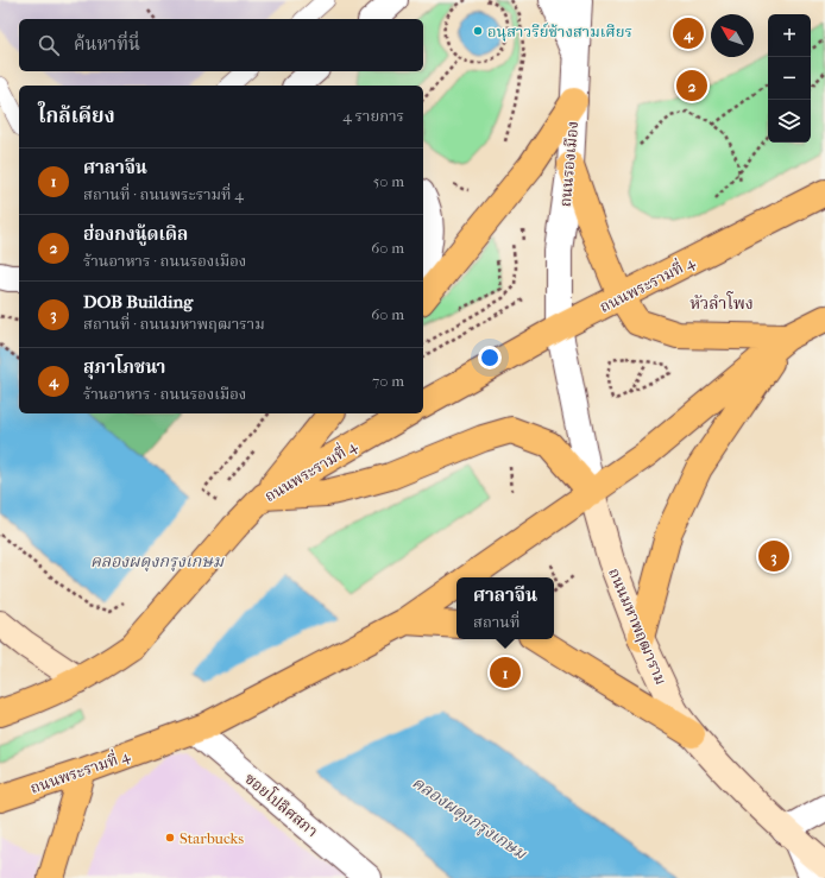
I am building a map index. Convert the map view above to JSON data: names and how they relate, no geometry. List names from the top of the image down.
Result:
{
  "streets": {
    "main road": ["ถนนพระรามที่ 4", "ถนนมหาพฤฒาราม"],
    "street": ["ถนนรองเมือง", "ซอยโปลิศสภา"]
  },
  "crossings": [
    ["ถนนรองเมือง", "ถนนพระรามที่ 4"],
    ["ถนนรองเมือง", "ถนนมหาพฤฒาราม"],
    ["ถนนพระรามที่ 4", "ถนนมหาพฤฒาราม"],
    ["ถนนพระรามที่ 4", "ซอยโปลิศสภา"]
  ],
  "districts": ["หัวลำโพง"],
  "water": ["คลองผดุงกรุงเกษม"],
  "places": ["อนุสาวรีย์ช้างสามเศียร", "Starbucks"],
  "north": "top left",
  "page": {
    "map_buttons": ["+", "−"],
    "pins": [
      "4",
      "2",
      "3",
      "1"
    ],
    "search": "ค้นหาที่นี่",
    "heading": ["ใกล้เคียง", "4 รายการ"],
    "list": [
      {
        "mark": "1",
        "name": "ศาลาจีน",
        "note": "สถานที่ · ถนนพระรามที่ 4",
        "value": "50 m"
      },
      {
        "mark": "2",
        "name": "ฮ่องกงนู้ดเดิล",
        "note": "ร้านอาหาร · ถนนรองเมือง",
        "value": "60 m"
      },
      {
        "mark": "3",
        "name": "DOB Building",
        "note": "สถานที่ · ถนนมหาพฤฒาราม",
        "value": "60 m"
      },
      {
        "mark": "4",
        "name": "สุภาโภชนา",
        "note": "ร้านอาหาร · ถนนรองเมือง",
        "value": "70 m"
      }
    ],
    "popup": ["ศาลาจีน", "สถานที่"]
  }
}
